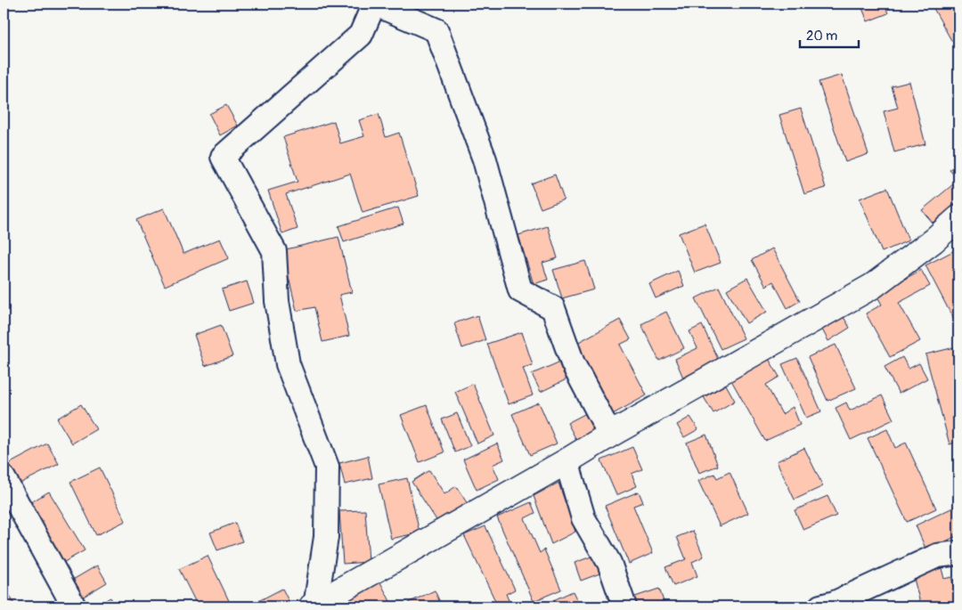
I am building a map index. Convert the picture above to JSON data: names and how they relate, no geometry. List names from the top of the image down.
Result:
{
  "scale_bar": "20 m"
}
